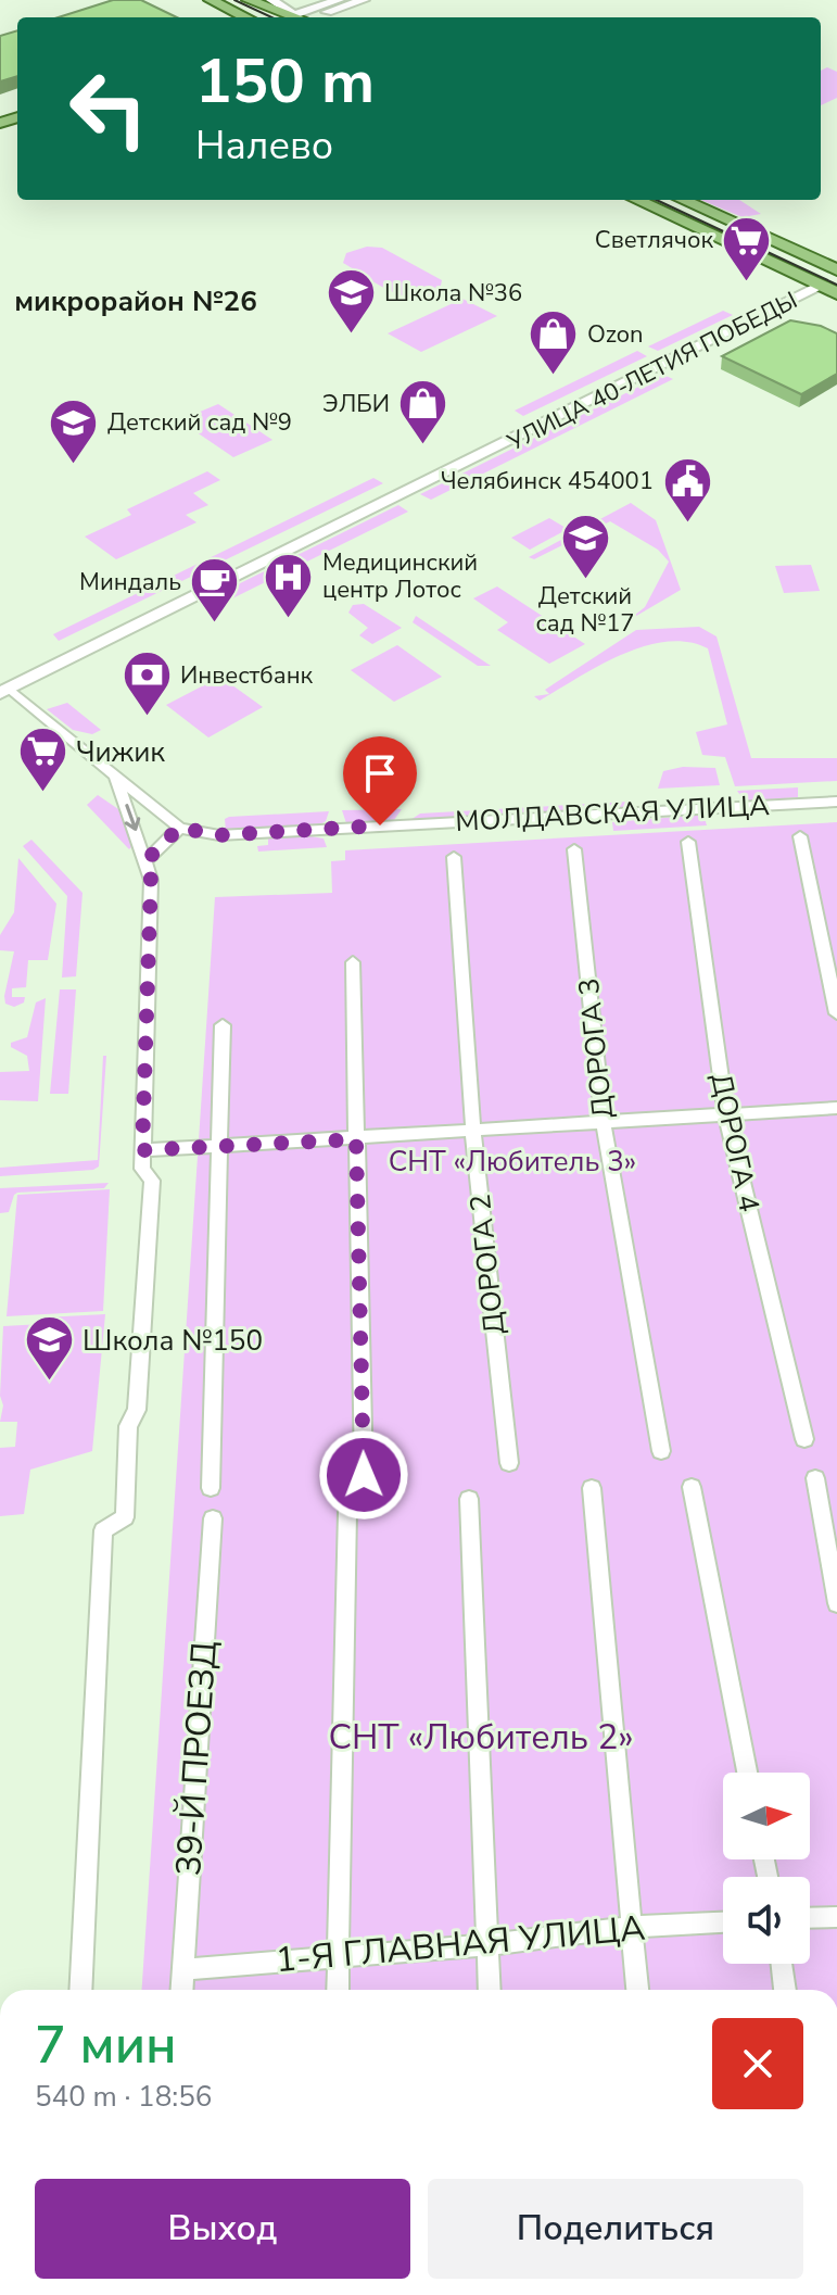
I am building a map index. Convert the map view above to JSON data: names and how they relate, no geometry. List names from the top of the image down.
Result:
{
  "streets": {
    "main road": ["УЛИЦА 40-ЛЕТИЯ ПОБЕДЫ"],
    "street": [
      "МОЛДАВСКАЯ УЛИЦА",
      "ДОРОГА 3",
      "ДОРОГА 4",
      "ДОРОГА 2",
      "39-Й ПРОЕЗД",
      "1-Я ГЛАВНАЯ УЛИЦА"
    ]
  },
  "crossings": [
    ["39-Й ПРОЕЗД", "1-Я ГЛАВНАЯ УЛИЦА"]
  ],
  "districts": ["микрорайон №26"],
  "parks": ["СНТ «Любитель 3»", "СНТ «Любитель 2»"],
  "places": {
    "supermarket": ["Светлячок", "Чижик"],
    "school or university": [
      "Школа №36",
      "Детский сад №9",
      "Детский сад №17",
      "Школа №150"
    ],
    "shop": ["Ozon", "ЭЛБИ"],
    "public building": ["Челябинск 454001"],
    "hospital": ["Медицинский центр Лотос"],
    "cafe": ["Миндаль"],
    "bank": ["Инвестбанк"]
  },
  "north": "right",
  "page": {
    "turn": ["150 m", "Налево"],
    "heading": ["7 мин", "540 m · 18:56"],
    "buttons": ["Выход", "Поделиться"]
  }
}
